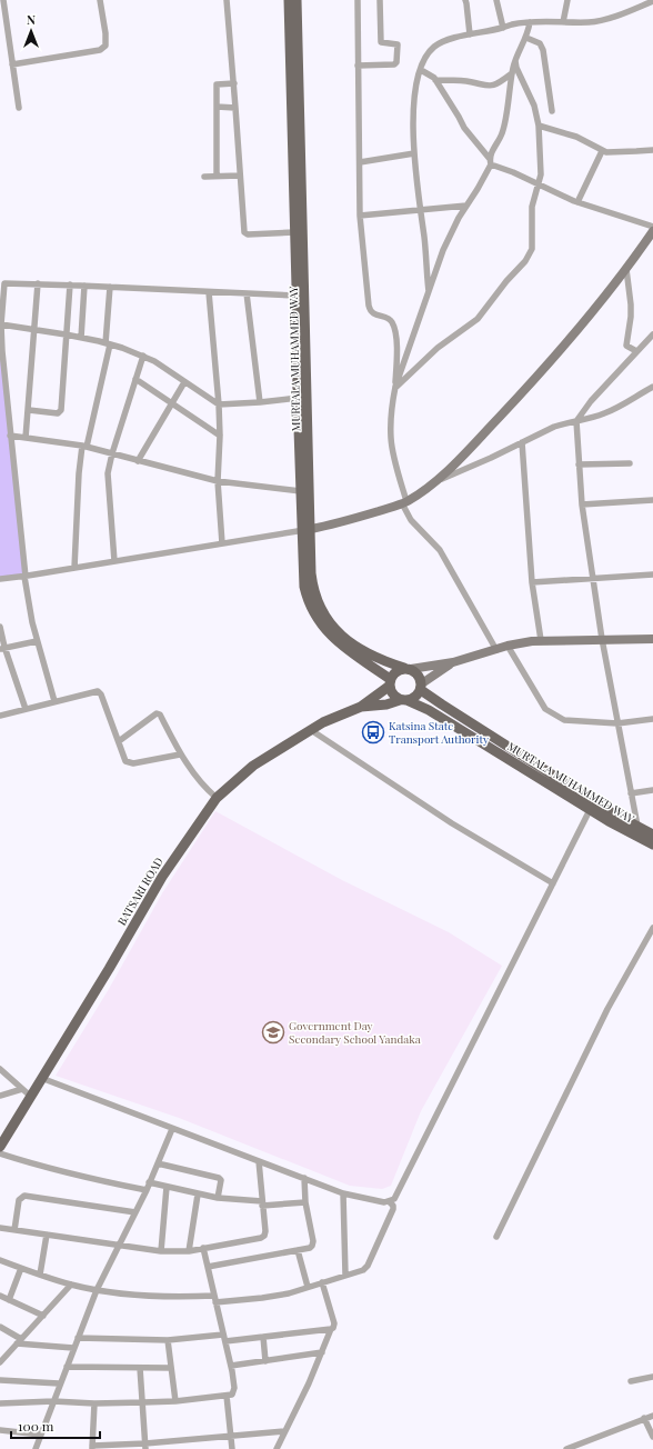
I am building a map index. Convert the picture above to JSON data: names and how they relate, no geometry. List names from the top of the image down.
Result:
{
  "streets": {
    "main road": ["MURTALA MUHAMMED WAY", "BATSARI ROAD"]
  },
  "places": {
    "bus stop": ["Katsina State Transport Authority"],
    "school or university": ["Government Day Secondary School Yandaka"]
  },
  "scale_bar": "100 m",
  "north": "top"
}
